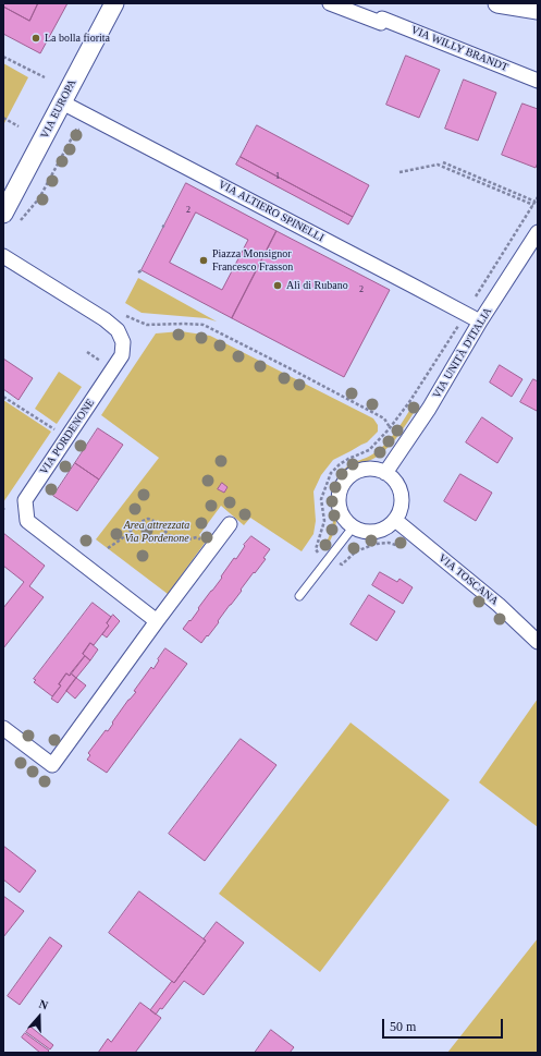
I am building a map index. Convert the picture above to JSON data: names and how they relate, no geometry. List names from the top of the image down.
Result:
{
  "streets": {
    "street": [
      "VIA WILLY BRANDT",
      "VIA EUROPA",
      "VIA ALTIERO SPINELLI",
      "VIA UNITÀ D'ITALIA",
      "VIA PORDENONE",
      "VIA TOSCANA"
    ]
  },
  "crossings": [
    ["VIA EUROPA", "VIA ALTIERO SPINELLI"],
    ["VIA ALTIERO SPINELLI", "VIA UNITÀ D'ITALIA"],
    ["VIA UNITÀ D'ITALIA", "VIA TOSCANA"]
  ],
  "parks": ["Area attrezzata Via Pordenone"],
  "places": ["La bolla fiorita", "Piazza Monsignor Francesco Frasson", "Alì di Rubano"],
  "house_numbers": ["1", "2", "2"],
  "scale_bar": "50 m",
  "north": "top"
}
